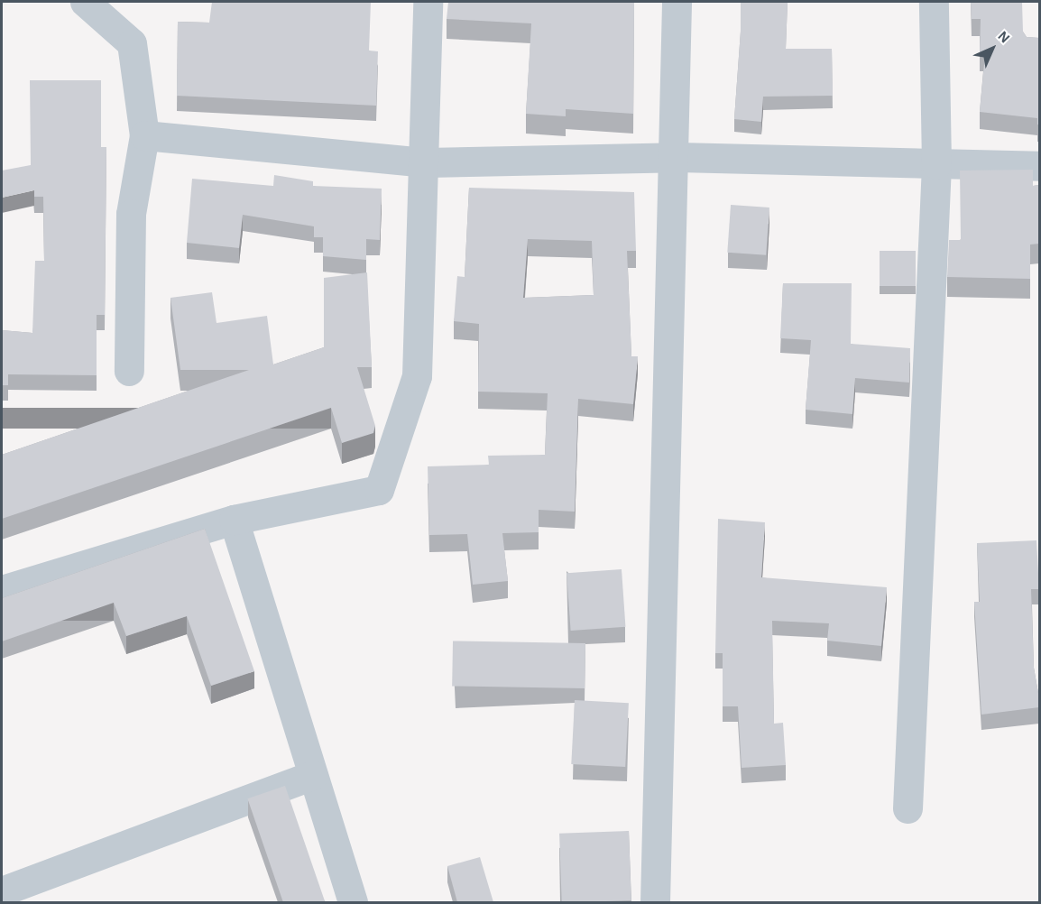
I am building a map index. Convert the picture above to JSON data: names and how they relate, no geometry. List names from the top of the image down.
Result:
{
  "north": "top right"
}
